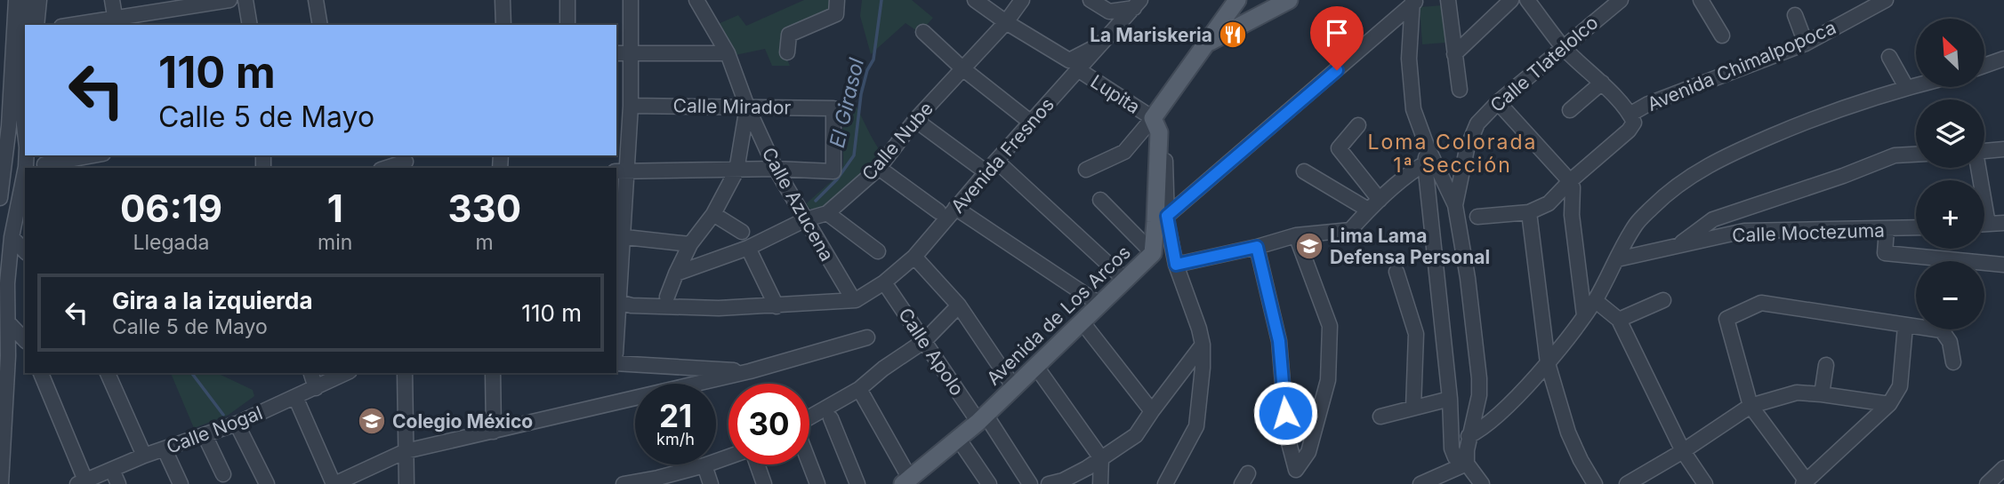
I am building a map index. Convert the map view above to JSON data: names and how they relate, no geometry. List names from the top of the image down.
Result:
{
  "streets": {
    "main road": ["Avenida de Los Arcos"],
    "street": [
      "Calle Tlatelolco",
      "Avenida Chimalpopoca",
      "Lupita",
      "Calle Mirador",
      "Calle Nube",
      "Avenida Fresnos",
      "Calle Azucena",
      "Calle Moctezuma",
      "Calle Apolo",
      "Calle Nogal"
    ]
  },
  "crossings": [
    ["Lupita", "Avenida Fresnos"],
    ["Lupita", "Avenida de Los Arcos"],
    ["Calle Mirador", "Calle Azucena"],
    ["Calle Nube", "Calle Azucena"],
    ["Avenida Fresnos", "Calle Azucena"],
    ["Avenida Fresnos", "Calle Apolo"],
    ["Avenida de Los Arcos", "Calle Apolo"]
  ],
  "districts": ["Loma Colorada 1ª Sección"],
  "water": ["El Girasol"],
  "places": {
    "restaurant": ["La Mariskeria"],
    "school or university": ["Lima Lama Defensa Personal", "Colegio México"]
  },
  "north": "top left",
  "page": {
    "map_buttons": ["+", "−"],
    "turn": ["110 m", "Calle 5 de Mayo"],
    "eta": [
      "06:19",
      "Llegada",
      "1",
      "min",
      "330",
      "m"
    ],
    "list": [
      {
        "name": "Gira a la izquierda",
        "note": "Calle 5 de Mayo",
        "value": "110 m"
      }
    ],
    "speed": "21 km/h",
    "limit": "30"
  }
}
